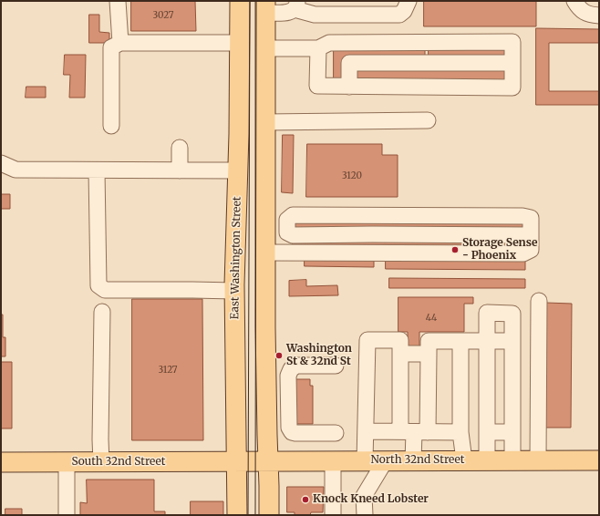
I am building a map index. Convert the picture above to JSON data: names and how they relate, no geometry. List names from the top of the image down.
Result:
{
  "streets": {
    "main road": ["East Washington Street", "North 32nd Street", "South 32nd Street"]
  },
  "crossings": [
    ["East Washington Street", "North 32nd Street"],
    ["East Washington Street", "South 32nd Street"],
    ["North 32nd Street", "South 32nd Street"]
  ],
  "places": ["Storage Sense - Phoenix", "Washington St & 32nd St", "Knock Kneed Lobster"],
  "house_numbers": [
    "3027",
    "3120",
    "44",
    "3127"
  ]
}
